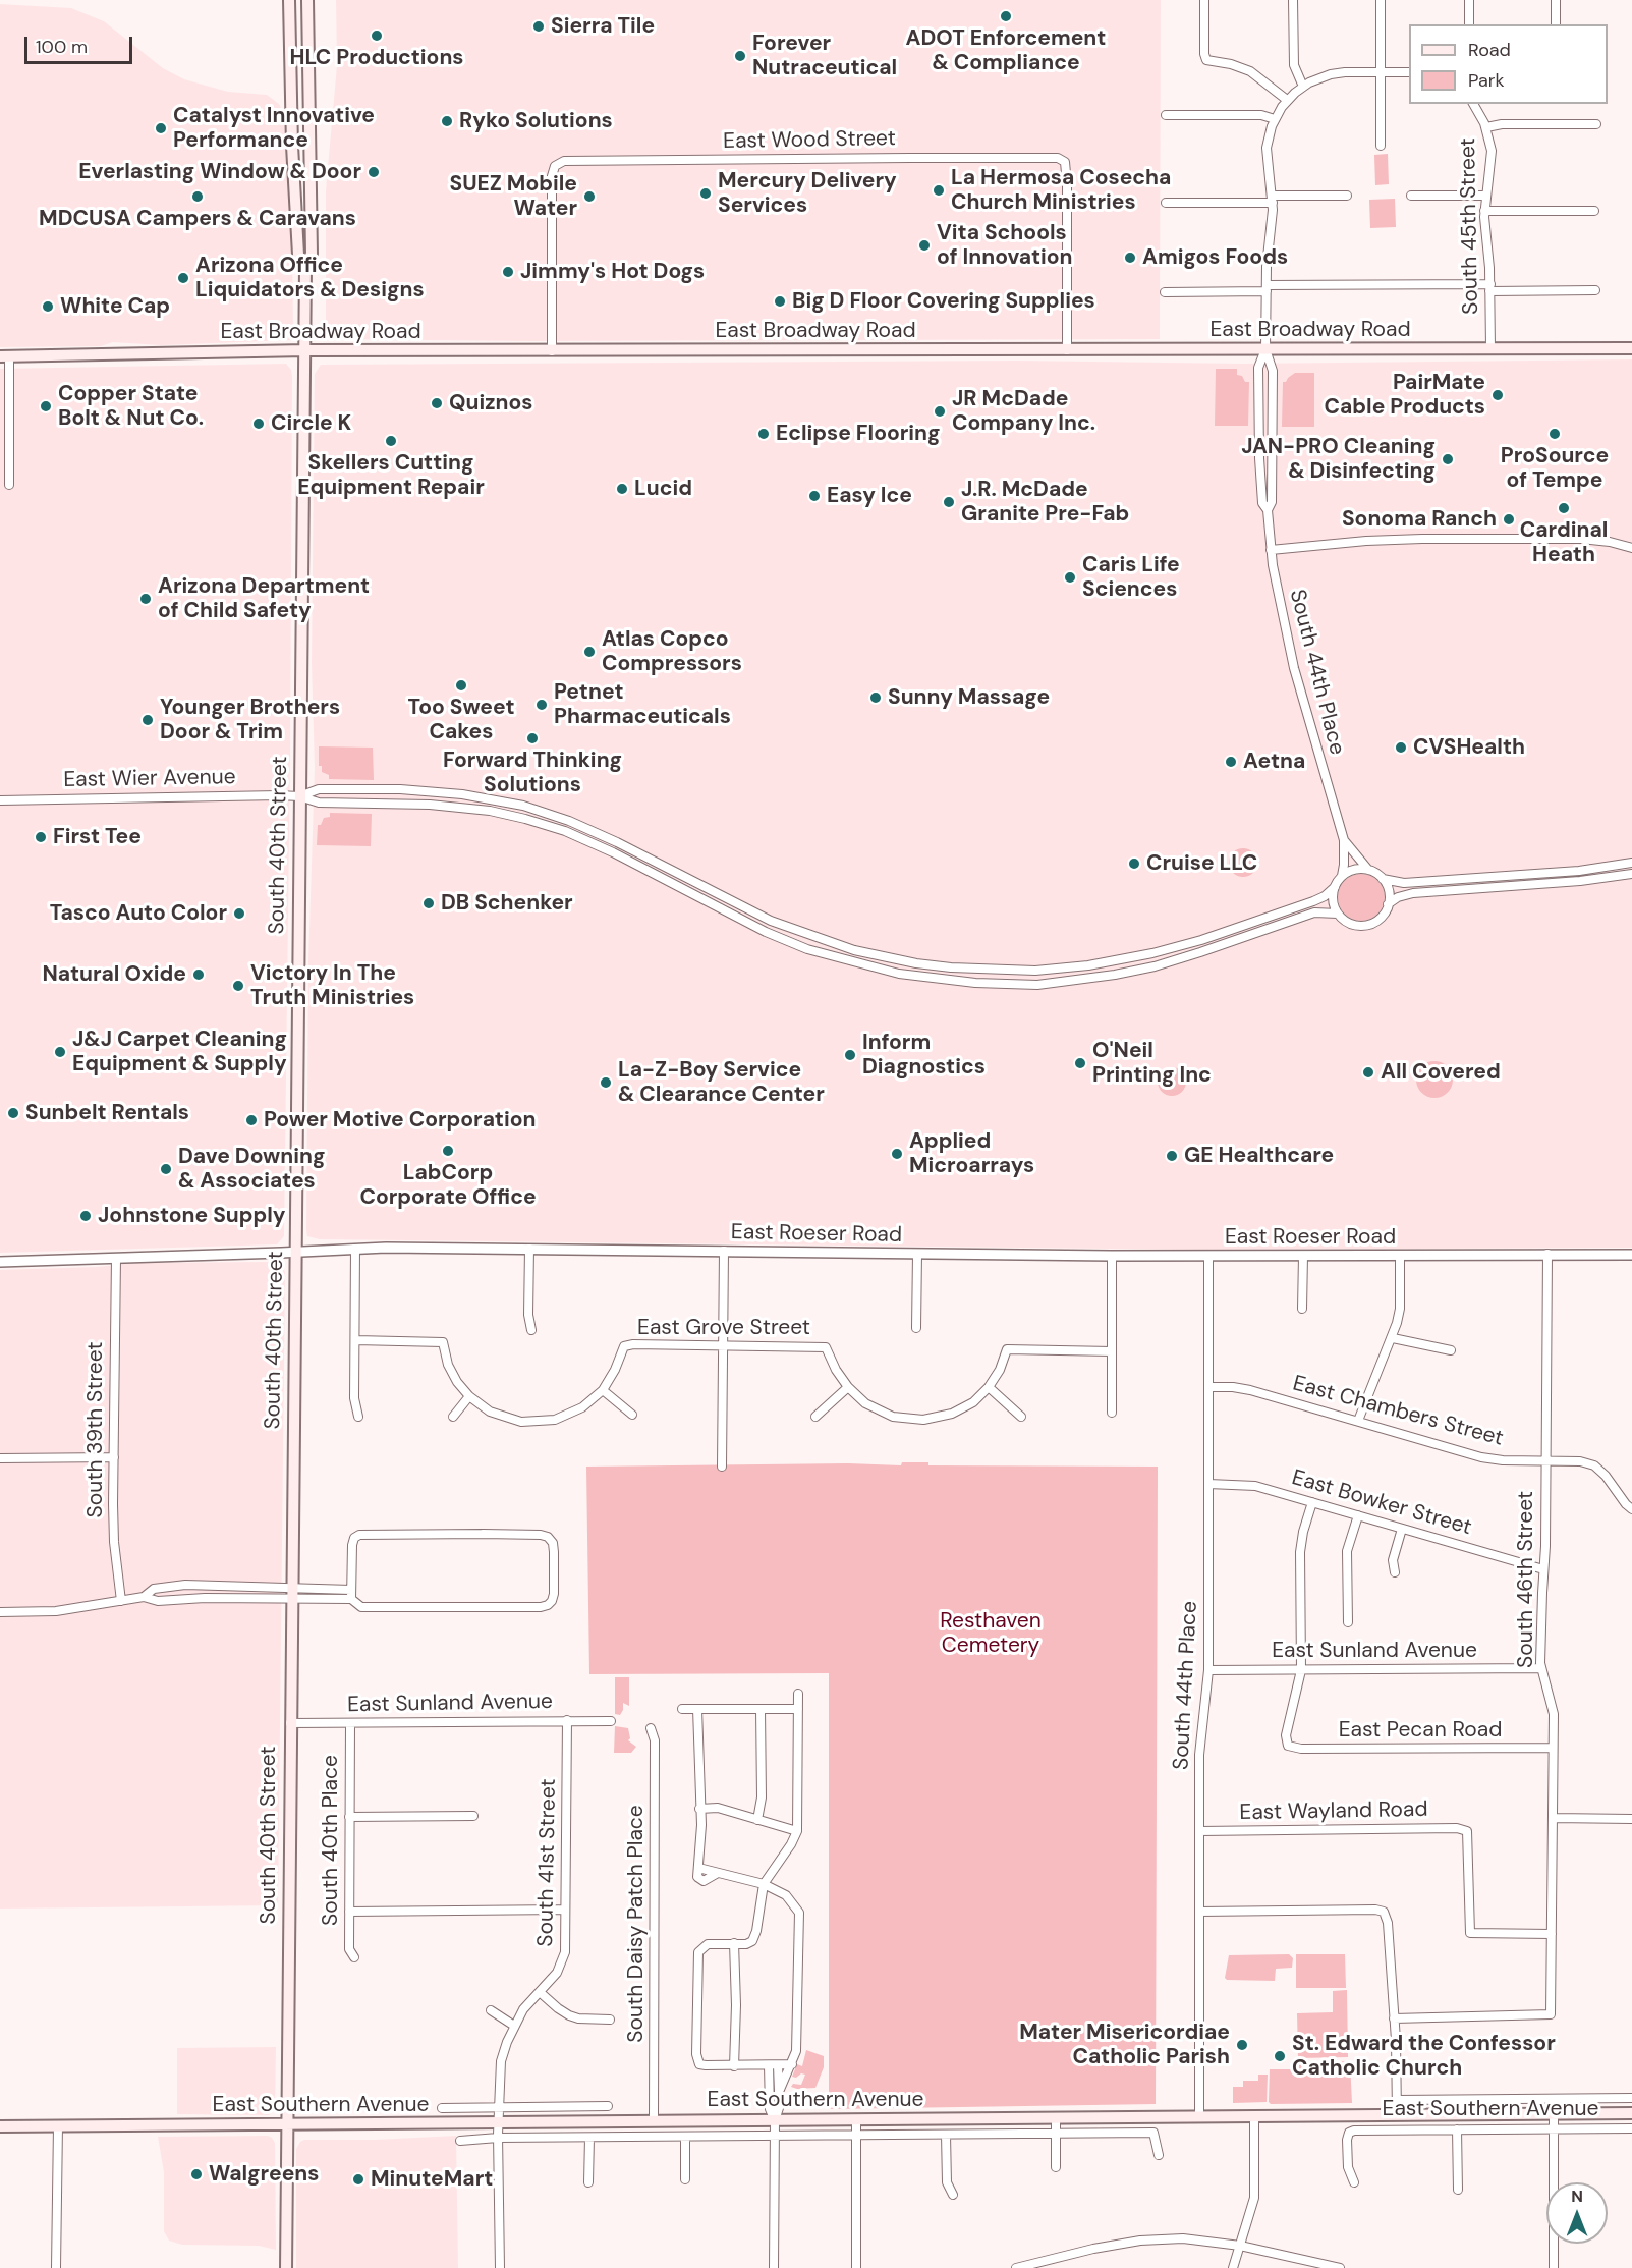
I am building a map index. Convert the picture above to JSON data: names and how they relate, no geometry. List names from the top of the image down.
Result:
{
  "streets": {
    "main road": ["East Broadway Road", "South 40th Street", "East Southern Avenue"],
    "street": [
      "East Wood Street",
      "South 45th Street",
      "South 44th Place",
      "East Wier Avenue",
      "East Roeser Road",
      "East Grove Street",
      "East Chambers Street",
      "South 39th Street",
      "East Bowker Street",
      "South 46th Street",
      "East Sunland Avenue",
      "East Pecan Road",
      "East Wayland Road",
      "South 40th Place",
      "South 41st Street",
      "South Daisy Patch Place"
    ]
  },
  "crossings": [
    ["East Wood Street", "East Broadway Road"],
    ["South 45th Street", "East Broadway Road"],
    ["East Broadway Road", "South 44th Place"],
    ["East Broadway Road", "South 40th Street"],
    ["South 44th Place", "East Roeser Road"],
    ["South 44th Place", "East Chambers Street"],
    ["South 44th Place", "East Bowker Street"],
    ["South 44th Place", "East Sunland Avenue"],
    ["South 44th Place", "East Wayland Road"],
    ["South 44th Place", "East Southern Avenue"],
    ["East Wier Avenue", "South 40th Street"],
    ["South 40th Street", "East Roeser Road"],
    ["South 40th Street", "East Sunland Avenue"],
    ["South 40th Street", "East Southern Avenue"],
    ["East Roeser Road", "South 39th Street"],
    ["East Roeser Road", "South 46th Street"],
    ["East Chambers Street", "South 46th Street"],
    ["East Bowker Street", "South 46th Street"],
    ["South 46th Street", "East Sunland Avenue"],
    ["South 46th Street", "East Pecan Road"],
    ["South 46th Street", "East Wayland Road"],
    ["East Sunland Avenue", "East Pecan Road"],
    ["East Sunland Avenue", "South 40th Place"],
    ["East Sunland Avenue", "South 41st Street"],
    ["South 41st Street", "East Southern Avenue"],
    ["South Daisy Patch Place", "East Southern Avenue"]
  ],
  "parks": ["Resthaven Cemetery"],
  "places": [
    "ADOT Enforcement & Compliance",
    "Sierra Tile",
    "HLC Productions",
    "Forever Nutraceutical",
    "Ryko Solutions",
    "Catalyst Innovative Performance",
    "Everlasting Window & Door",
    "La Hermosa Cosecha Church Ministries",
    "Mercury Delivery Services",
    "MDCUSA Campers & Caravans",
    "SUEZ Mobile Water",
    "Vita Schools of Innovation",
    "Amigos Foods",
    "Jimmy's Hot Dogs",
    "Arizona Office Liquidators & Designs",
    "Big D Floor Covering Supplies",
    "White Cap",
    "PairMate Cable Products",
    "Quiznos",
    "Copper State Bolt & Nut Co.",
    "JR McDade Company Inc.",
    "Circle K",
    "Eclipse Flooring",
    "ProSource of Tempe",
    "Skellers Cutting Equipment Repair",
    "JAN-PRO Cleaning & Disinfecting",
    "Lucid",
    "Easy Ice",
    "J.R. McDade Granite Pre-Fab",
    "Cardinal Heath",
    "Sonoma Ranch",
    "Caris Life Sciences",
    "Arizona Department of Child Safety",
    "Atlas Copco Compressors",
    "Too Sweet Cakes",
    "Sunny Massage",
    "Petnet Pharmaceuticals",
    "Younger Brothers Door & Trim",
    "Forward Thinking Solutions",
    "CVSHealth",
    "Aetna",
    "First Tee",
    "Cruise LLC",
    "DB Schenker",
    "Tasco Auto Color",
    "Natural Oxide",
    "Victory In The Truth Ministries",
    "J&J Carpet Cleaning Equipment & Supply",
    "Inform Diagnostics",
    "O'Neil Printing Inc",
    "All Covered",
    "La-Z-Boy Service & Clearance Center",
    "Sunbelt Rentals",
    "Power Motive Corporation",
    "LabCorp Corporate Office",
    "Applied Microarrays",
    "GE Healthcare",
    "Dave Downing & Associates",
    "Johnstone Supply",
    "Mater Misericordiae Catholic Parish",
    "St. Edward the Confessor Catholic Church",
    "Walgreens",
    "MinuteMart"
  ],
  "legend": ["Road", "Park"],
  "scale_bar": "100 m",
  "north": "top"
}
